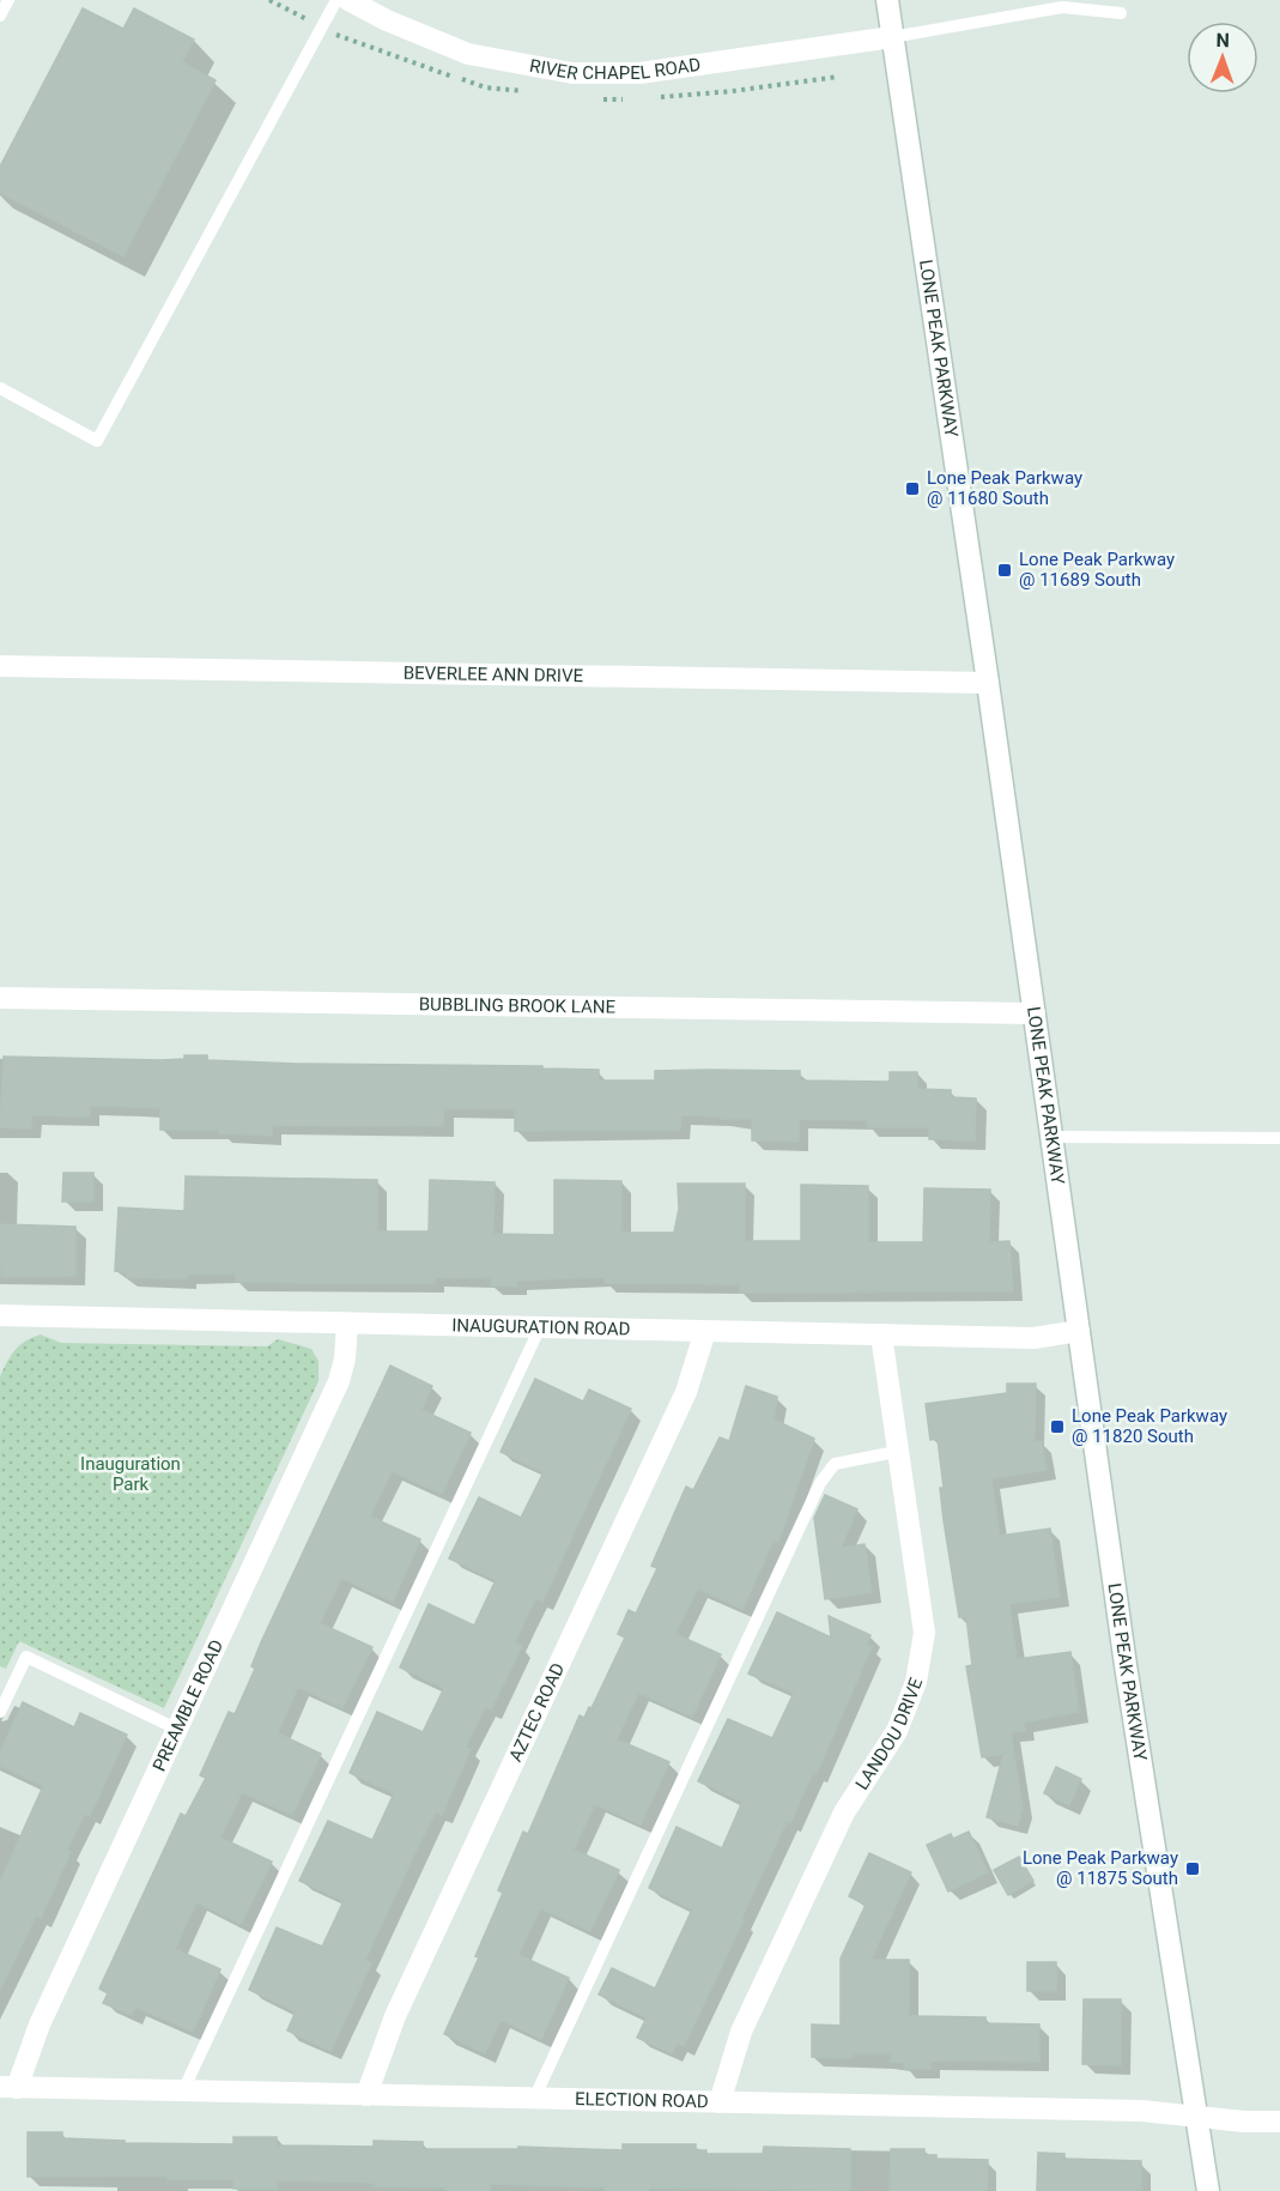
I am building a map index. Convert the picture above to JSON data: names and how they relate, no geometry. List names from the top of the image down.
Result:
{
  "streets": {
    "street": [
      "RIVER CHAPEL ROAD",
      "LONE PEAK PARKWAY",
      "BEVERLEE ANN DRIVE",
      "BUBBLING BROOK LANE",
      "INAUGURATION ROAD",
      "PREAMBLE ROAD",
      "AZTEC ROAD",
      "LANDOU DRIVE",
      "ELECTION ROAD"
    ]
  },
  "crossings": [
    ["RIVER CHAPEL ROAD", "LONE PEAK PARKWAY"],
    ["LONE PEAK PARKWAY", "BEVERLEE ANN DRIVE"],
    ["LONE PEAK PARKWAY", "BUBBLING BROOK LANE"],
    ["LONE PEAK PARKWAY", "INAUGURATION ROAD"],
    ["LONE PEAK PARKWAY", "ELECTION ROAD"],
    ["INAUGURATION ROAD", "PREAMBLE ROAD"],
    ["INAUGURATION ROAD", "AZTEC ROAD"],
    ["INAUGURATION ROAD", "LANDOU DRIVE"],
    ["PREAMBLE ROAD", "ELECTION ROAD"],
    ["AZTEC ROAD", "ELECTION ROAD"],
    ["LANDOU DRIVE", "ELECTION ROAD"]
  ],
  "parks": ["Inauguration Park"],
  "places": {
    "transit": [
      "Lone Peak Parkway @ 11680 South",
      "Lone Peak Parkway @ 11689 South",
      "Lone Peak Parkway @ 11820 South",
      "Lone Peak Parkway @ 11875 South"
    ]
  },
  "north": "top"
}
